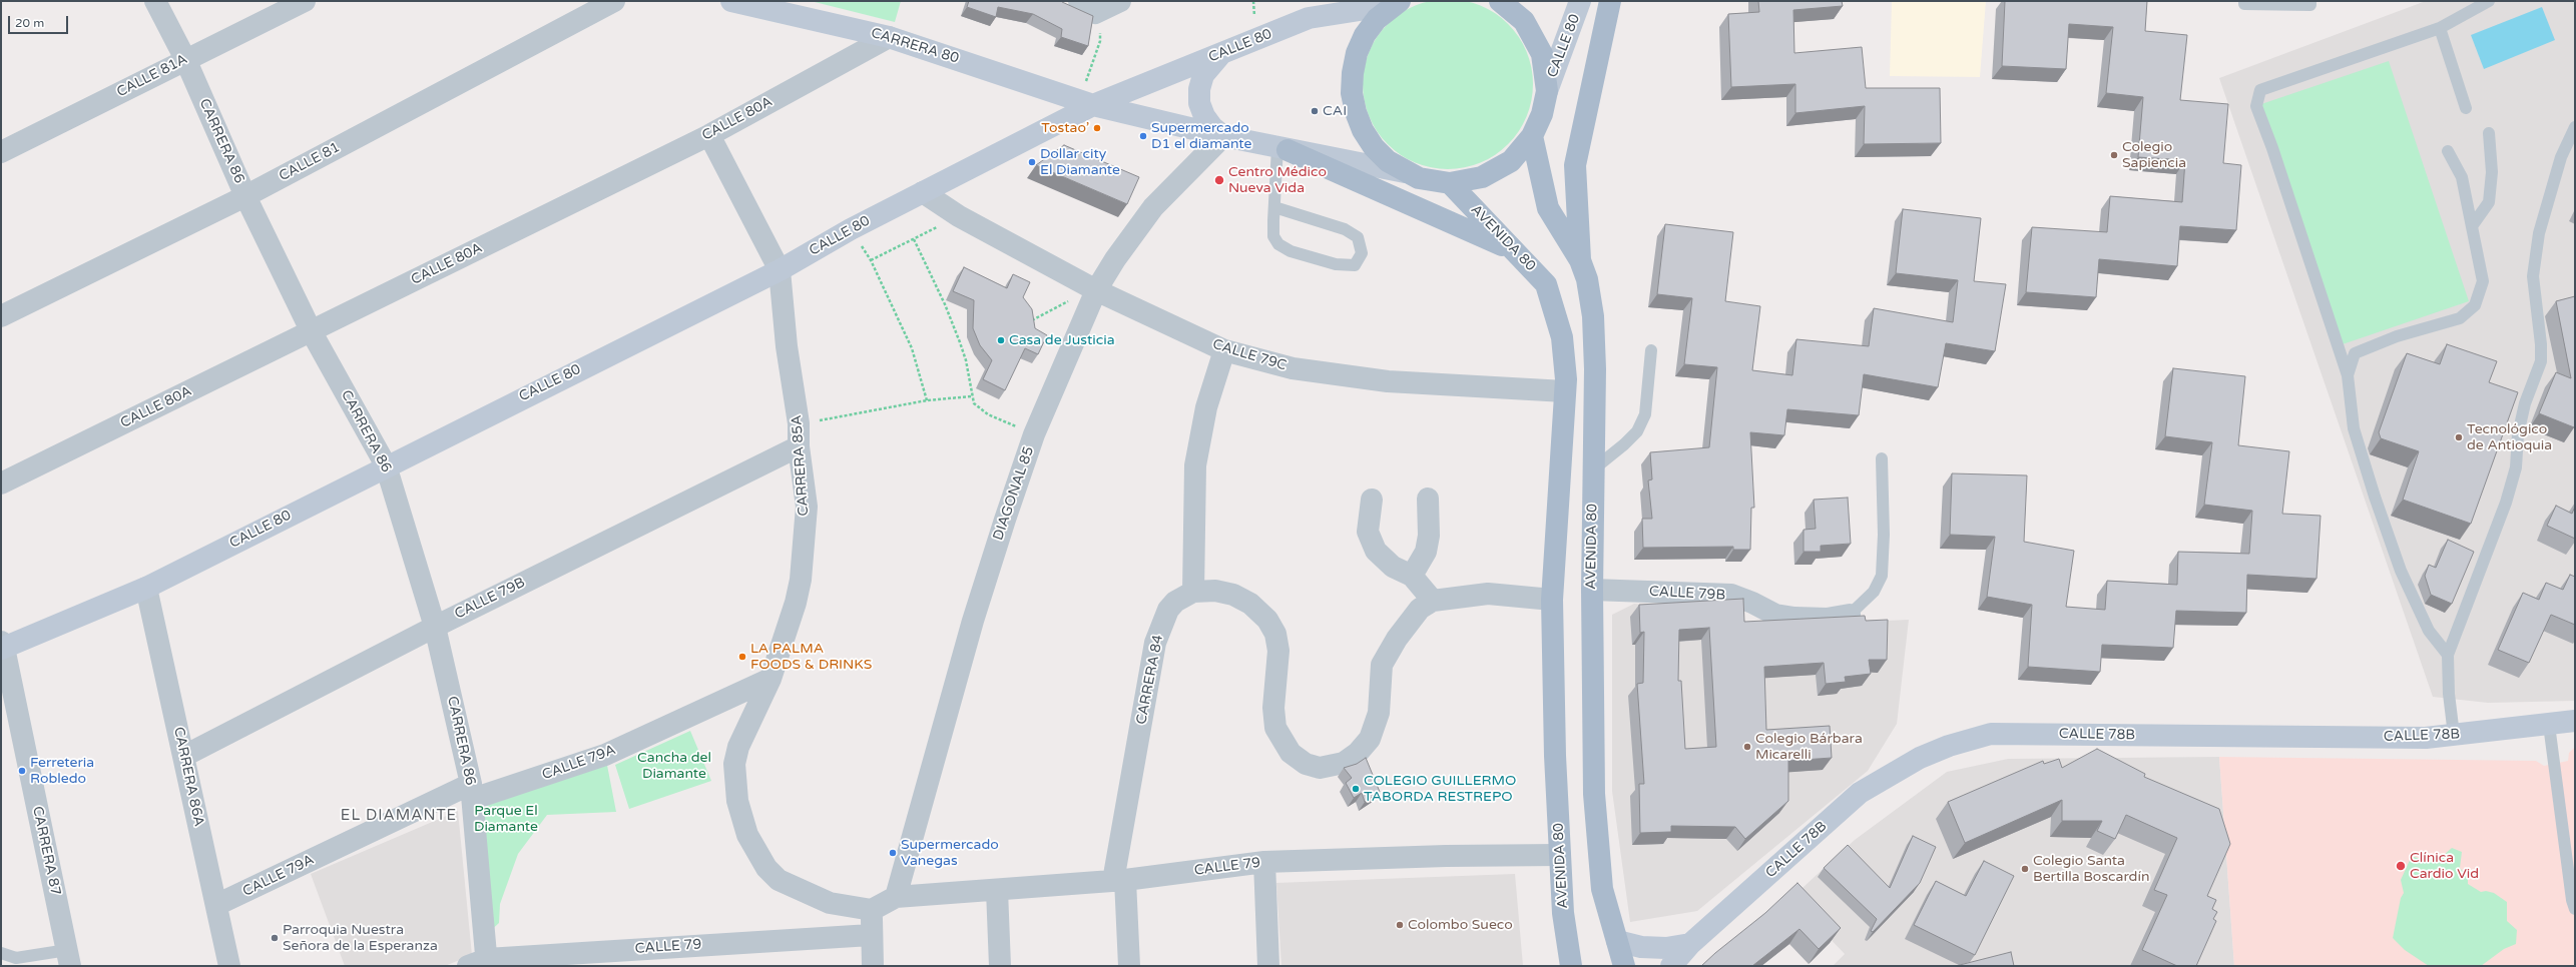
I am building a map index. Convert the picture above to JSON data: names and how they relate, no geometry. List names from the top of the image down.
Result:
{
  "streets": {
    "main road": ["AVENIDA 80"],
    "street": [
      "CARRERA 80",
      "CALLE 80",
      "CALLE 81A",
      "CALLE 80A",
      "CARRERA 86",
      "CALLE 81",
      "CALLE 79C",
      "CARRERA 85A",
      "DIAGONAL 85",
      "CALLE 79B",
      "CARRERA 84",
      "CALLE 78B",
      "CALLE 79A",
      "CARRERA 86A",
      "CARRERA 87",
      "CALLE 79"
    ]
  },
  "crossings": [
    ["CARRERA 80", "CALLE 80"],
    ["CARRERA 80", "CALLE 80A"],
    ["CALLE 80", "CARRERA 86"],
    ["CALLE 80", "CALLE 79C"],
    ["CALLE 80", "CARRERA 85A"],
    ["CALLE 80", "CARRERA 86A"],
    ["CALLE 80", "CARRERA 87"],
    ["CALLE 81A", "CARRERA 86"],
    ["CALLE 80A", "CARRERA 86"],
    ["CALLE 80A", "CARRERA 85A"],
    ["CARRERA 86", "CALLE 81"],
    ["CARRERA 86", "CALLE 79B"],
    ["CARRERA 86", "CALLE 79A"],
    ["CARRERA 86", "CALLE 79"],
    ["AVENIDA 80", "CALLE 79C"],
    ["AVENIDA 80", "CALLE 79B"],
    ["AVENIDA 80", "CALLE 79"],
    ["CALLE 79C", "DIAGONAL 85"],
    ["CARRERA 85A", "CALLE 79B"],
    ["CARRERA 85A", "CALLE 79A"],
    ["DIAGONAL 85", "CALLE 79"],
    ["CALLE 79B", "CARRERA 86A"],
    ["CARRERA 84", "CALLE 79"],
    ["CALLE 79A", "CARRERA 86A"]
  ],
  "districts": ["EL DIAMANTE"],
  "parks": ["Cancha del Diamante", "Parque El Diamante"],
  "places": [
    "CAI",
    "Tostao’",
    "Supermercado D1 el diamante",
    "Colegio Sapiencia",
    "Dollar city El Diamante",
    "Centro Médico Nueva Vida",
    "Casa de Justicia",
    "Tecnológico de Antioquia",
    "LA PALMA FOODS & DRINKS",
    "Colegio Bárbara Micarelli",
    "Ferreteria Robledo",
    "COLEGIO GUILLERMO TABORDA RESTREPO",
    "Supermercado Vanegas",
    "Clínica Cardio Vid",
    "Colegio Santa Bertilla Boscardín",
    "Colombo Sueco",
    "Parroquia Nuestra Señora de la Esperanza"
  ],
  "scale_bar": "20 m"
}
